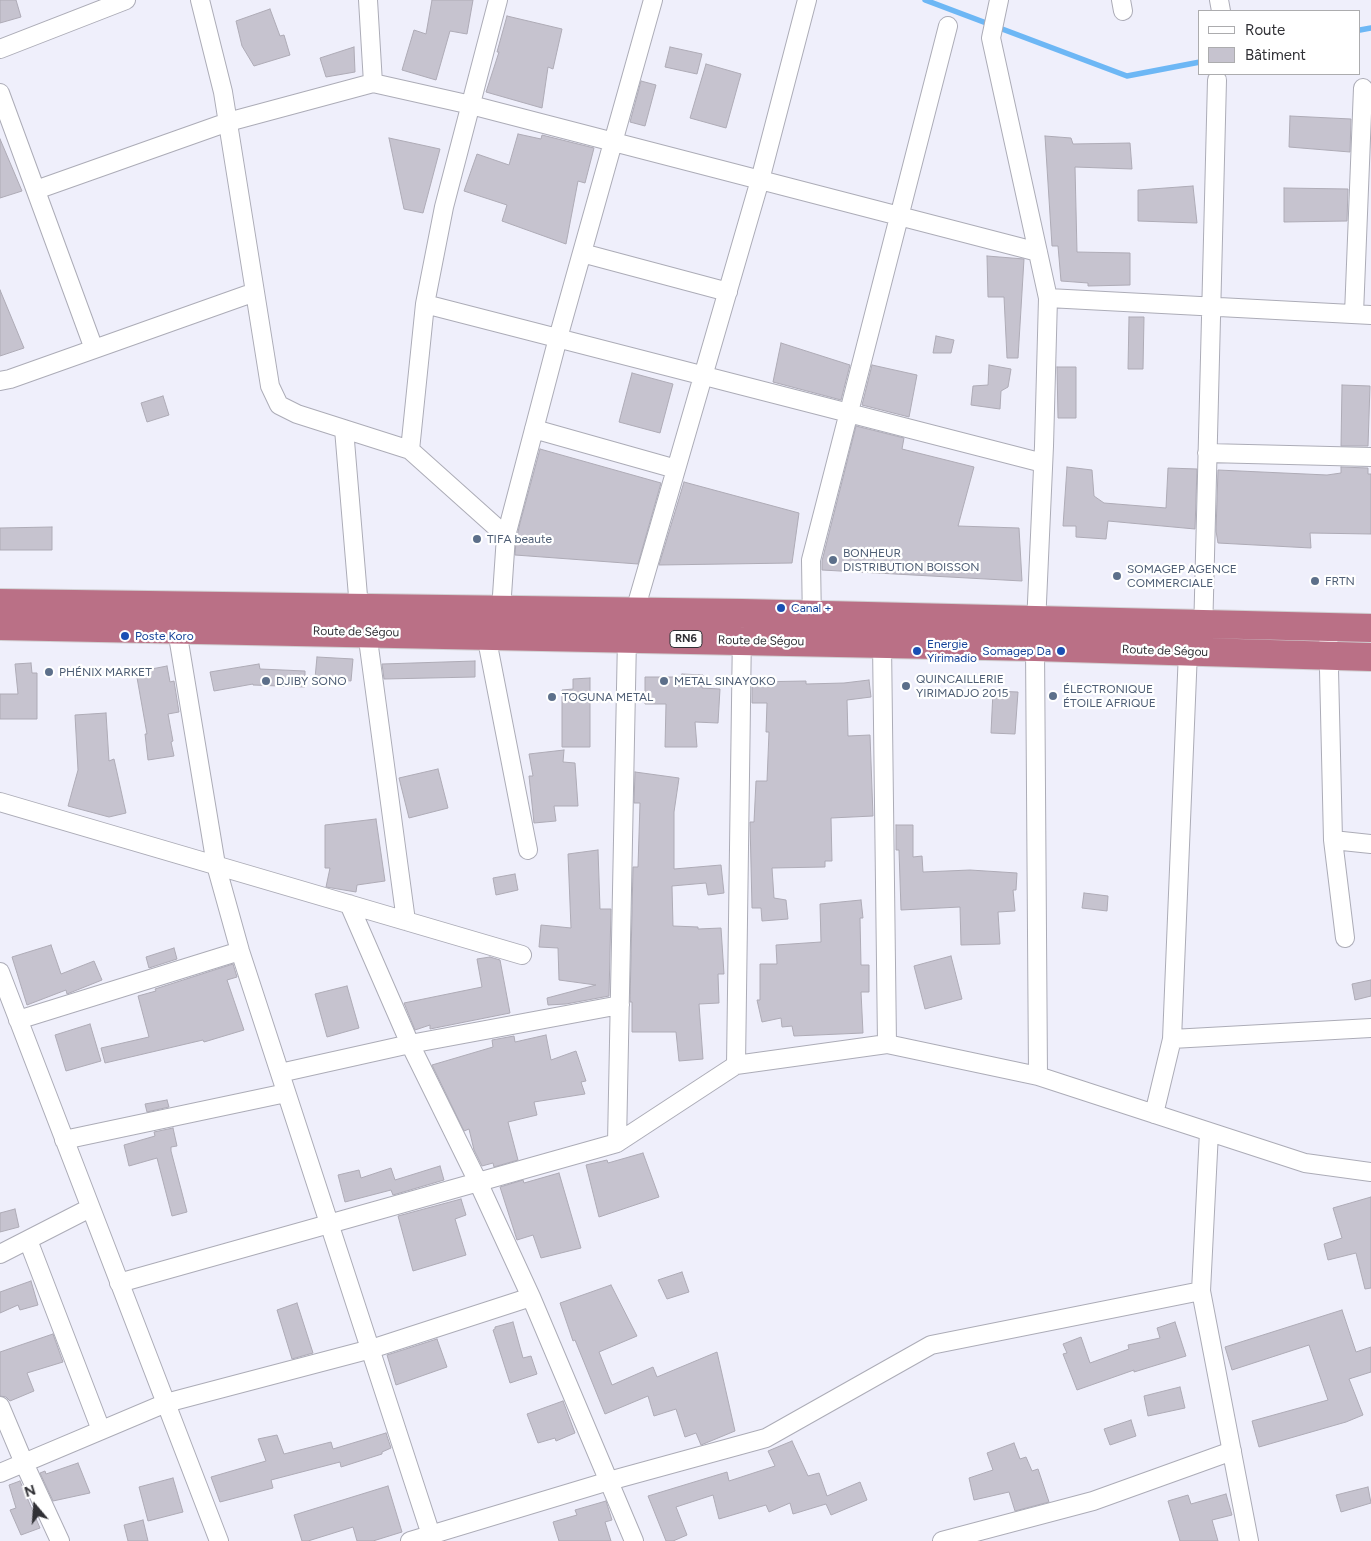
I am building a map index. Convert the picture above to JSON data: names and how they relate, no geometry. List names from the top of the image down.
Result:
{
  "streets": {
    "highway": ["Route de Ségou", "RN6"]
  },
  "places": [
    "TIFA beaute",
    "BONHEUR DISTRIBUTION BOISSON",
    "SOMAGEP AGENCE COMMERCIALE",
    "FRTN",
    "Canal +",
    "Poste Koro",
    "Energie Yirimadio",
    "Somagep Da",
    "PHÉNIX MARKET",
    "DJIBY SONO",
    "METAL SINAYOKO",
    "QUINCAILLERIE YIRIMADJO 2015",
    "ÉLECTRONIQUE ÉTOILE AFRIQUE",
    "TOGUNA METAL"
  ],
  "legend": ["Route", "Bâtiment"],
  "north": "top"
}
